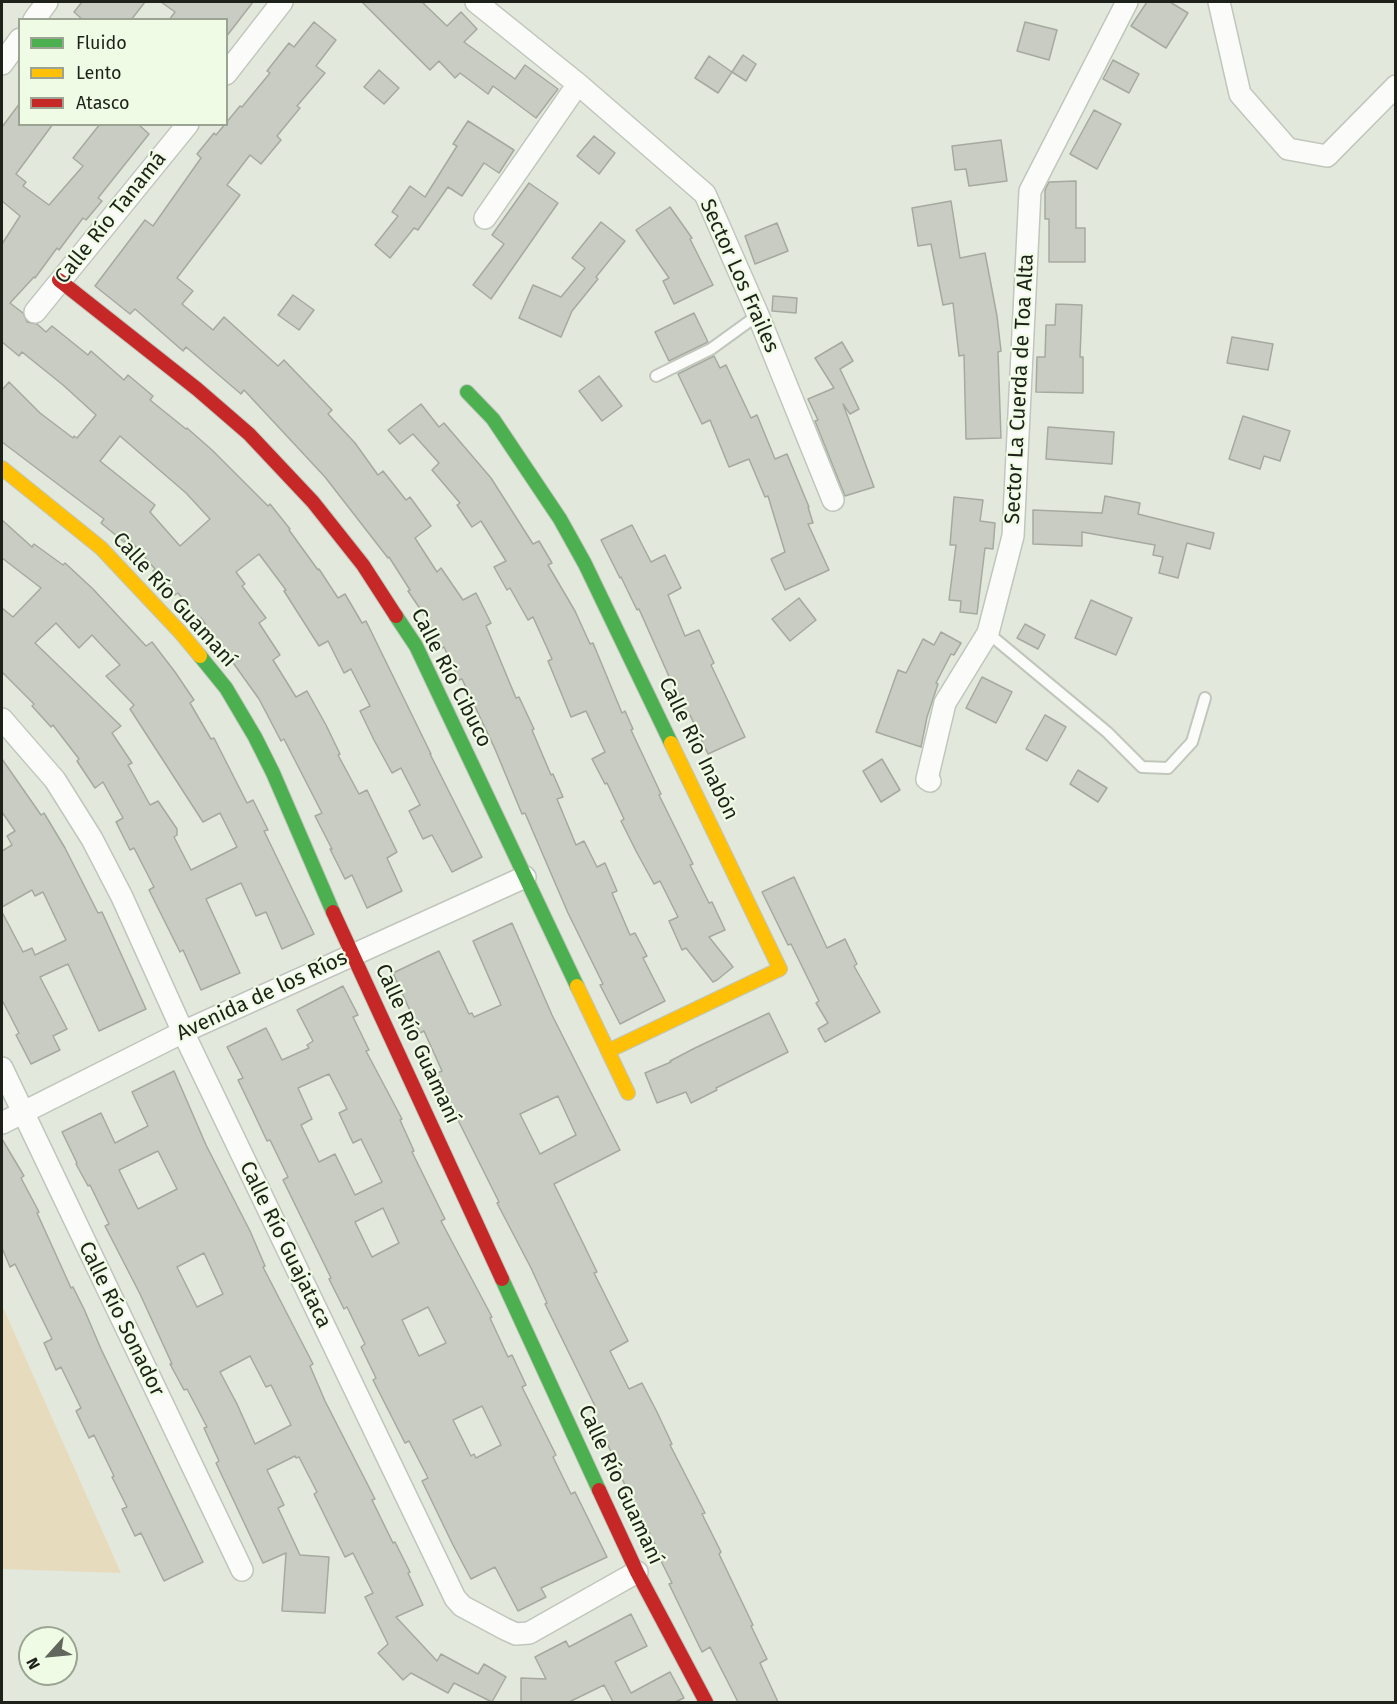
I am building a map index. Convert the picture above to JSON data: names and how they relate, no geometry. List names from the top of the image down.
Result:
{
  "streets": {
    "street": [
      "Calle Río Tanamá",
      "Sector Los Frailes",
      "Sector La Cuerda de Toa Alta",
      "Calle Río Guamaní",
      "Calle Río Cibuco",
      "Calle Río Inabón",
      "Avenida de los Ríos",
      "Calle Río Guajataca",
      "Calle Río Sonador"
    ]
  },
  "crossings": [
    ["Calle Río Tanamá", "Calle Río Cibuco"],
    ["Calle Río Guamaní", "Avenida de los Ríos"],
    ["Calle Río Guamaní", "Calle Río Guajataca"],
    ["Calle Río Cibuco", "Calle Río Inabón"],
    ["Calle Río Cibuco", "Avenida de los Ríos"],
    ["Avenida de los Ríos", "Calle Río Guajataca"],
    ["Avenida de los Ríos", "Calle Río Sonador"]
  ],
  "legend": ["Fluido", "Lento", "Atasco"],
  "north": "bottom left"
}
